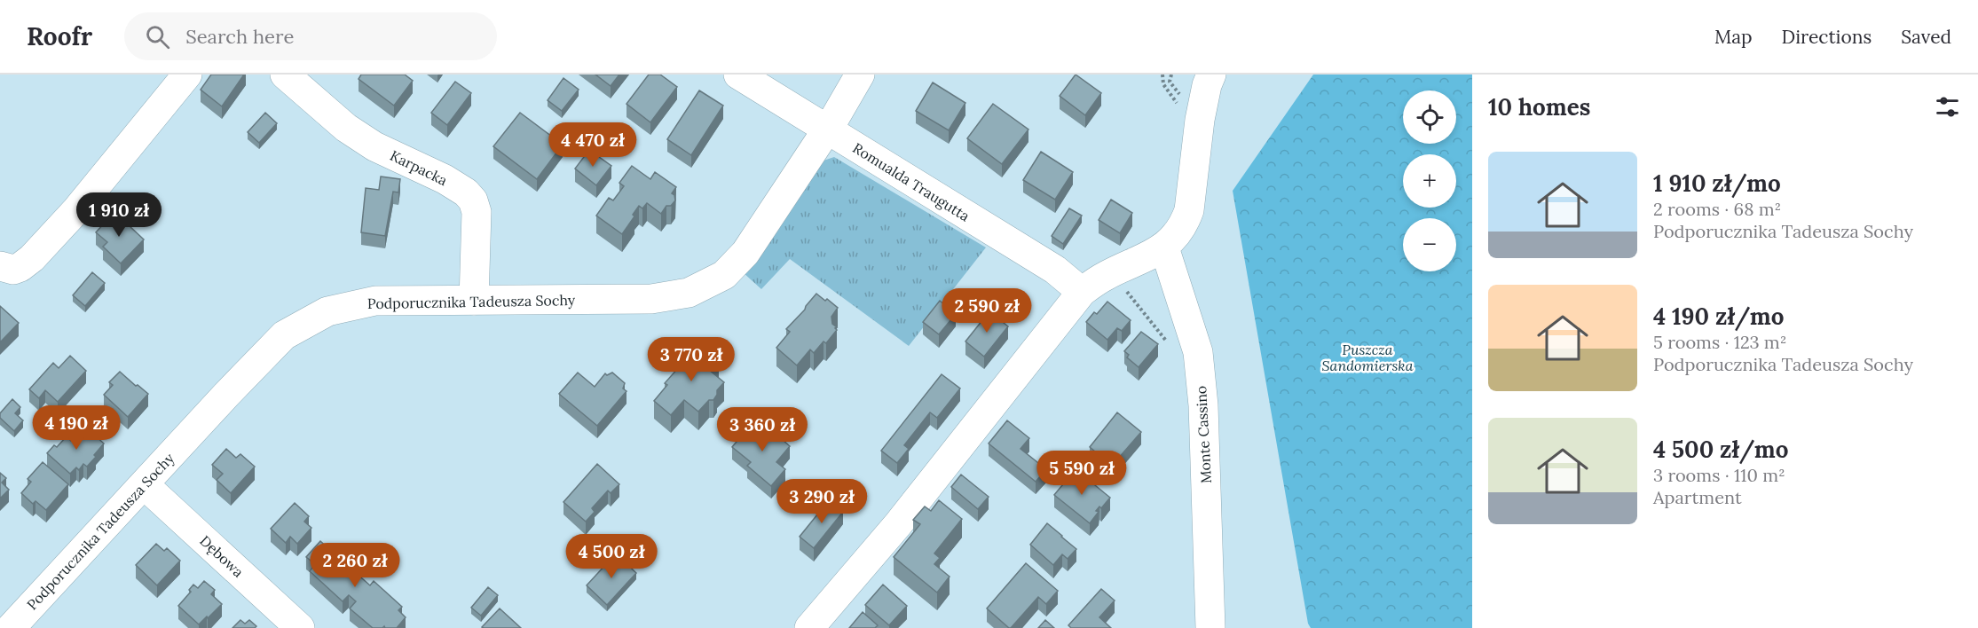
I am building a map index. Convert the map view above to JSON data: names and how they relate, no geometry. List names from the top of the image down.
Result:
{
  "streets": {
    "street": [
      "Karpacka",
      "Romualda Traugutta",
      "Podporucznika Tadeusza Sochy",
      "Monte Cassino",
      "Dębowa"
    ]
  },
  "crossings": [
    ["Karpacka", "Podporucznika Tadeusza Sochy"],
    ["Romualda Traugutta", "Podporucznika Tadeusza Sochy"],
    ["Podporucznika Tadeusza Sochy", "Dębowa"]
  ],
  "parks": ["Puszcza Sandomierska"],
  "page": {
    "header": "Roofr",
    "search": "Search here",
    "nav": ["Map", "Directions", "Saved"],
    "heading": "10 homes",
    "map_buttons": ["+", "−"],
    "price": [
      "4 470 zł",
      "1 910 zł",
      "2 590 zł",
      "3 770 zł",
      "4 190 zł",
      "3 360 zł",
      "5 590 zł",
      "3 290 zł",
      "4 500 zł",
      "2 260 zł"
    ],
    "list": [
      {
        "name": "1 910 zł/mo",
        "note": "2 rooms · 68 m² · Podporucznika Tadeusza Sochy"
      },
      {
        "name": "4 190 zł/mo",
        "note": "5 rooms · 123 m² · Podporucznika Tadeusza Sochy"
      },
      {
        "name": "4 500 zł/mo",
        "note": "3 rooms · 110 m² · Apartment"
      }
    ]
  }
}
